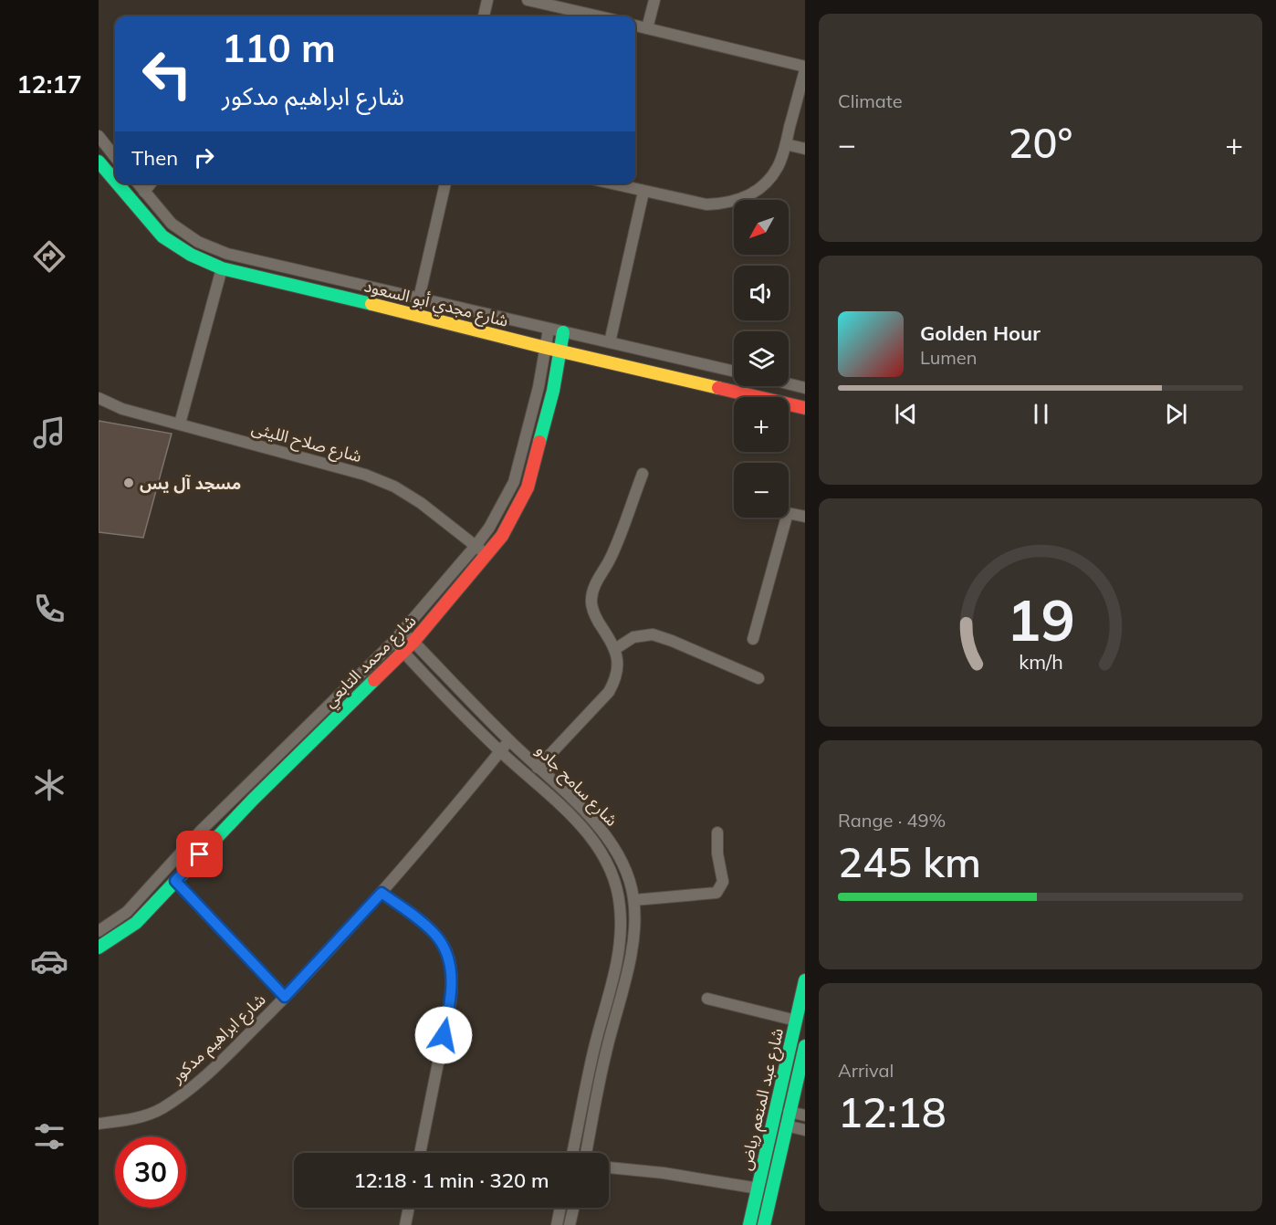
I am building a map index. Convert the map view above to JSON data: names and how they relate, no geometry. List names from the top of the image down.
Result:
{
  "streets": {
    "street": [
      "شارع مجدي أبو السعود",
      "شارع صلاح الليثى",
      "شارع محمد التابعي",
      "شارع سامح جادو",
      "شارع ابراهيم مدكور",
      "شارع عبد المنعم رياض"
    ]
  },
  "crossings": [
    ["شارع مجدي أبو السعود", "شارع محمد التابعي"],
    ["شارع صلاح الليثى", "شارع محمد التابعي"],
    ["شارع محمد التابعي", "شارع سامح جادو"],
    ["شارع سامح جادو", "شارع ابراهيم مدكور"]
  ],
  "places": ["مسجد آل يس"],
  "north": "bottom left",
  "page": {
    "tabs": "12:17",
    "tile": [
      "Climate",
      ["Range · 49%", "245 km"],
      ["Arrival", "12:18"]
    ],
    "turn": ["110 m", "شارع ابراهيم مدكور"],
    "heat": ["−", "20°", "+"],
    "then": "Then",
    "map_buttons": ["+", "−"],
    "song": ["Golden Hour", "Lumen"],
    "limit": "30",
    "trip": "12:18 · 1 min · 320 m",
    "gauge": ["19", "km/h"]
  }
}
